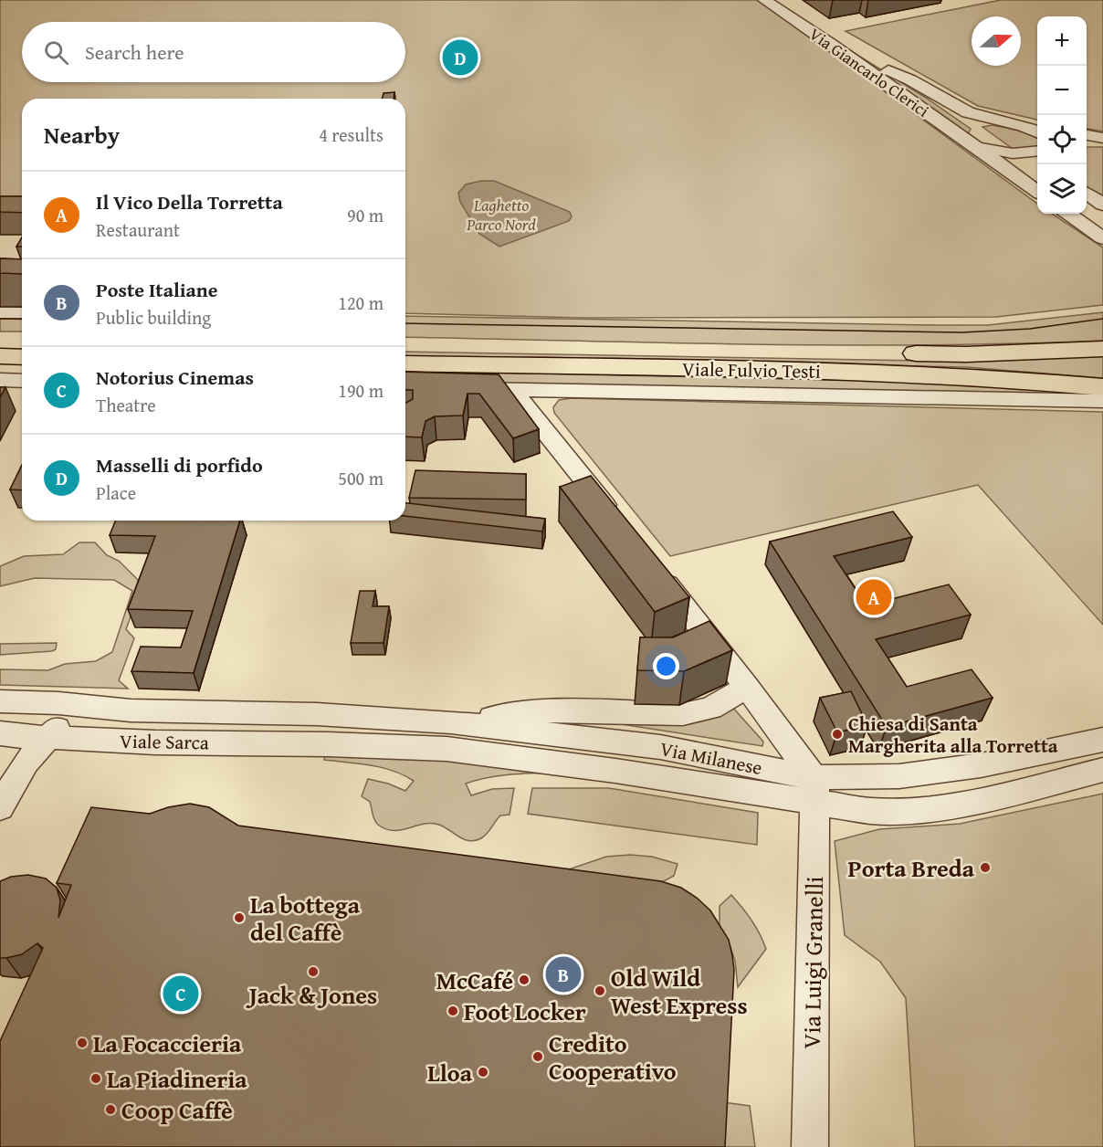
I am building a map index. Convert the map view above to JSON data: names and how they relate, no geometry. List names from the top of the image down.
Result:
{
  "streets": {
    "main road": ["Viale Fulvio Testi"],
    "street": [
      "Via Giancarlo Clerici",
      "Viale Sarca",
      "Via Milanese",
      "Via Luigi Granelli"
    ]
  },
  "crossings": [
    ["Viale Sarca", "Via Milanese"],
    ["Via Milanese", "Via Luigi Granelli"]
  ],
  "water": ["Laghetto Parco Nord"],
  "places": [
    "Chiesa di Santa Margherita alla Torretta",
    "Porta Breda",
    "La bottega del Caffè",
    "Jack & Jones",
    "McCafé",
    "Old Wild West Express",
    "Foot Locker",
    "La Focaccieria",
    "Credito Cooperativo",
    "Lloa",
    "La Piadineria",
    "Coop Caffè"
  ],
  "north": "right",
  "page": {
    "map_buttons": ["+", "−"],
    "search": "Search here",
    "pins": [
      "D",
      "A",
      "B",
      "C"
    ],
    "heading": ["Nearby", "4 results"],
    "list": [
      {
        "mark": "A",
        "name": "Il Vico Della Torretta",
        "note": "Restaurant",
        "value": "90 m"
      },
      {
        "mark": "B",
        "name": "Poste Italiane",
        "note": "Public building",
        "value": "120 m"
      },
      {
        "mark": "C",
        "name": "Notorius Cinemas",
        "note": "Theatre",
        "value": "190 m"
      },
      {
        "mark": "D",
        "name": "Masselli di porfido",
        "note": "Place",
        "value": "500 m"
      }
    ]
  }
}
